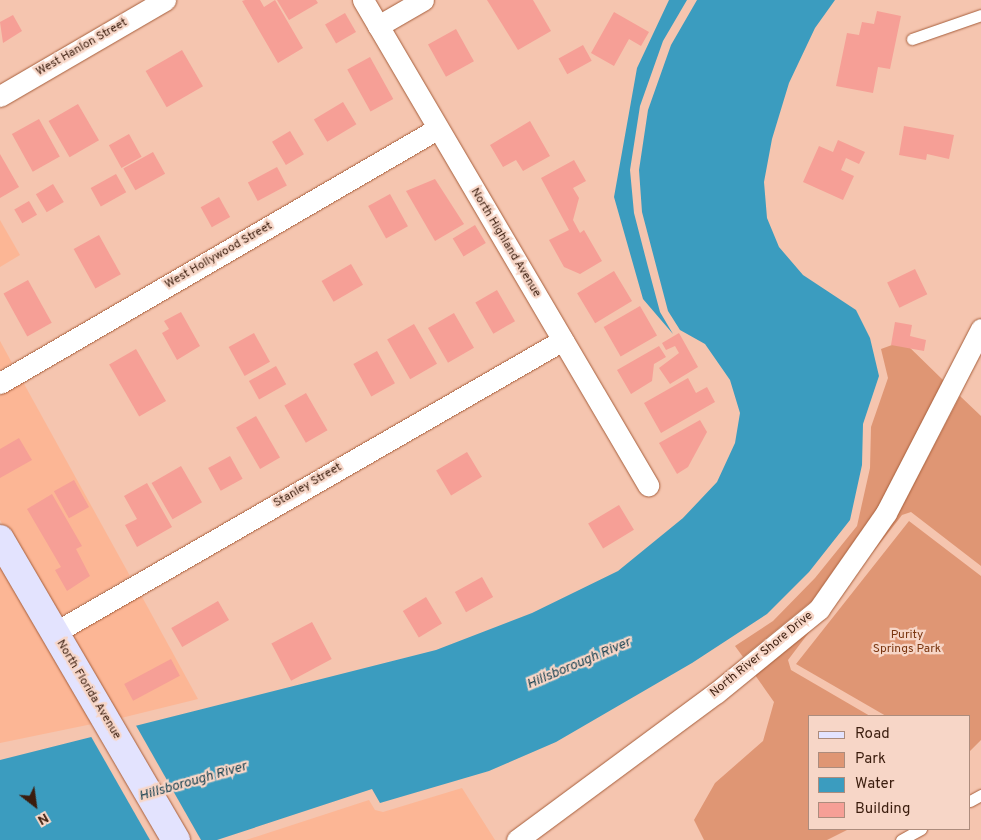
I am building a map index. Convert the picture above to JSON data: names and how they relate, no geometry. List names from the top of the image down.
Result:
{
  "streets": {
    "main road": ["North Florida Avenue"],
    "street": [
      "West Hanlon Street",
      "North Highland Avenue",
      "West Hollywood Street",
      "Stanley Street",
      "North River Shore Drive"
    ]
  },
  "crossings": [
    ["North Highland Avenue", "West Hollywood Street"],
    ["North Highland Avenue", "Stanley Street"],
    ["Stanley Street", "North Florida Avenue"]
  ],
  "water": ["Hillsborough River"],
  "parks": ["Purity Springs Park"],
  "legend": [
    "Road",
    "Park",
    "Water",
    "Building"
  ],
  "north": "bottom right"
}
